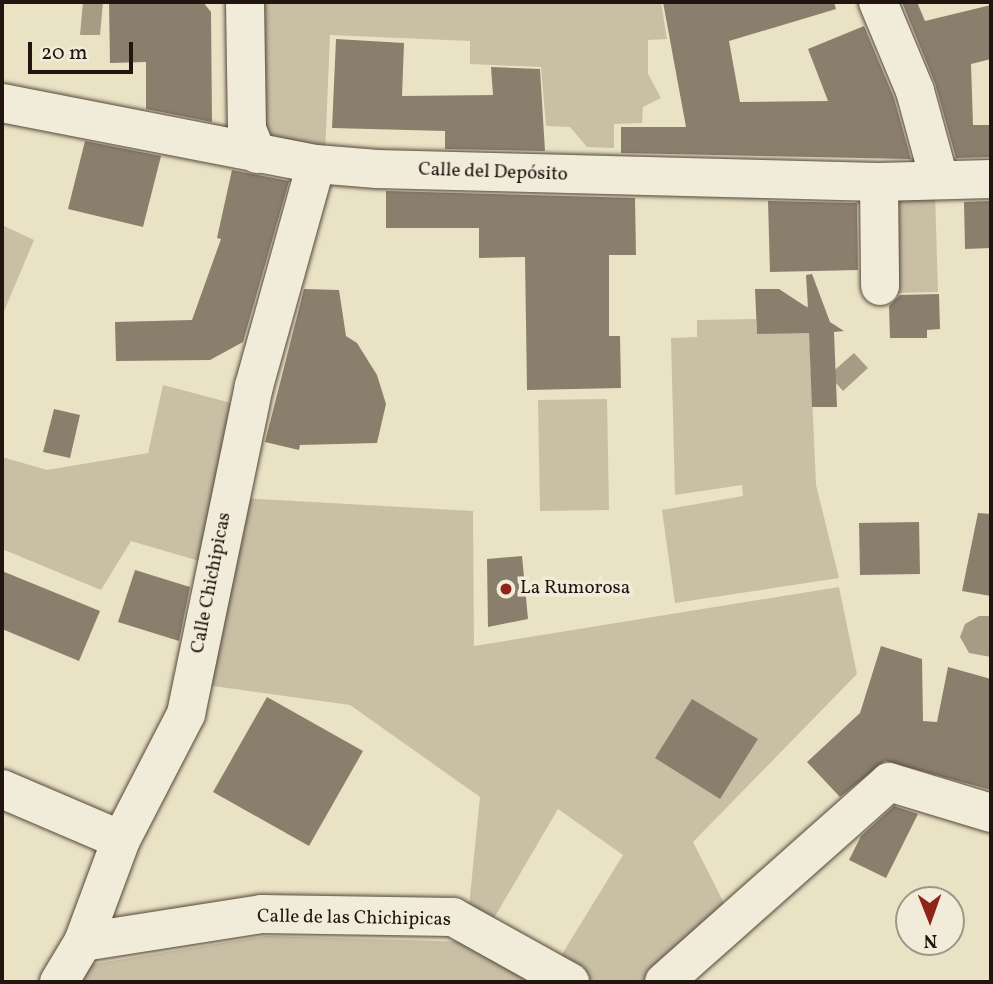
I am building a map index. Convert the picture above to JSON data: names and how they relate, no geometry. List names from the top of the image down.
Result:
{
  "streets": {
    "street": ["Calle del Depósito", "Calle Chichipicas", "Calle de las Chichipicas"]
  },
  "crossings": [
    ["Calle del Depósito", "Calle Chichipicas"],
    ["Calle Chichipicas", "Calle de las Chichipicas"]
  ],
  "places": ["La Rumorosa"],
  "scale_bar": "20 m",
  "north": "bottom"
}
